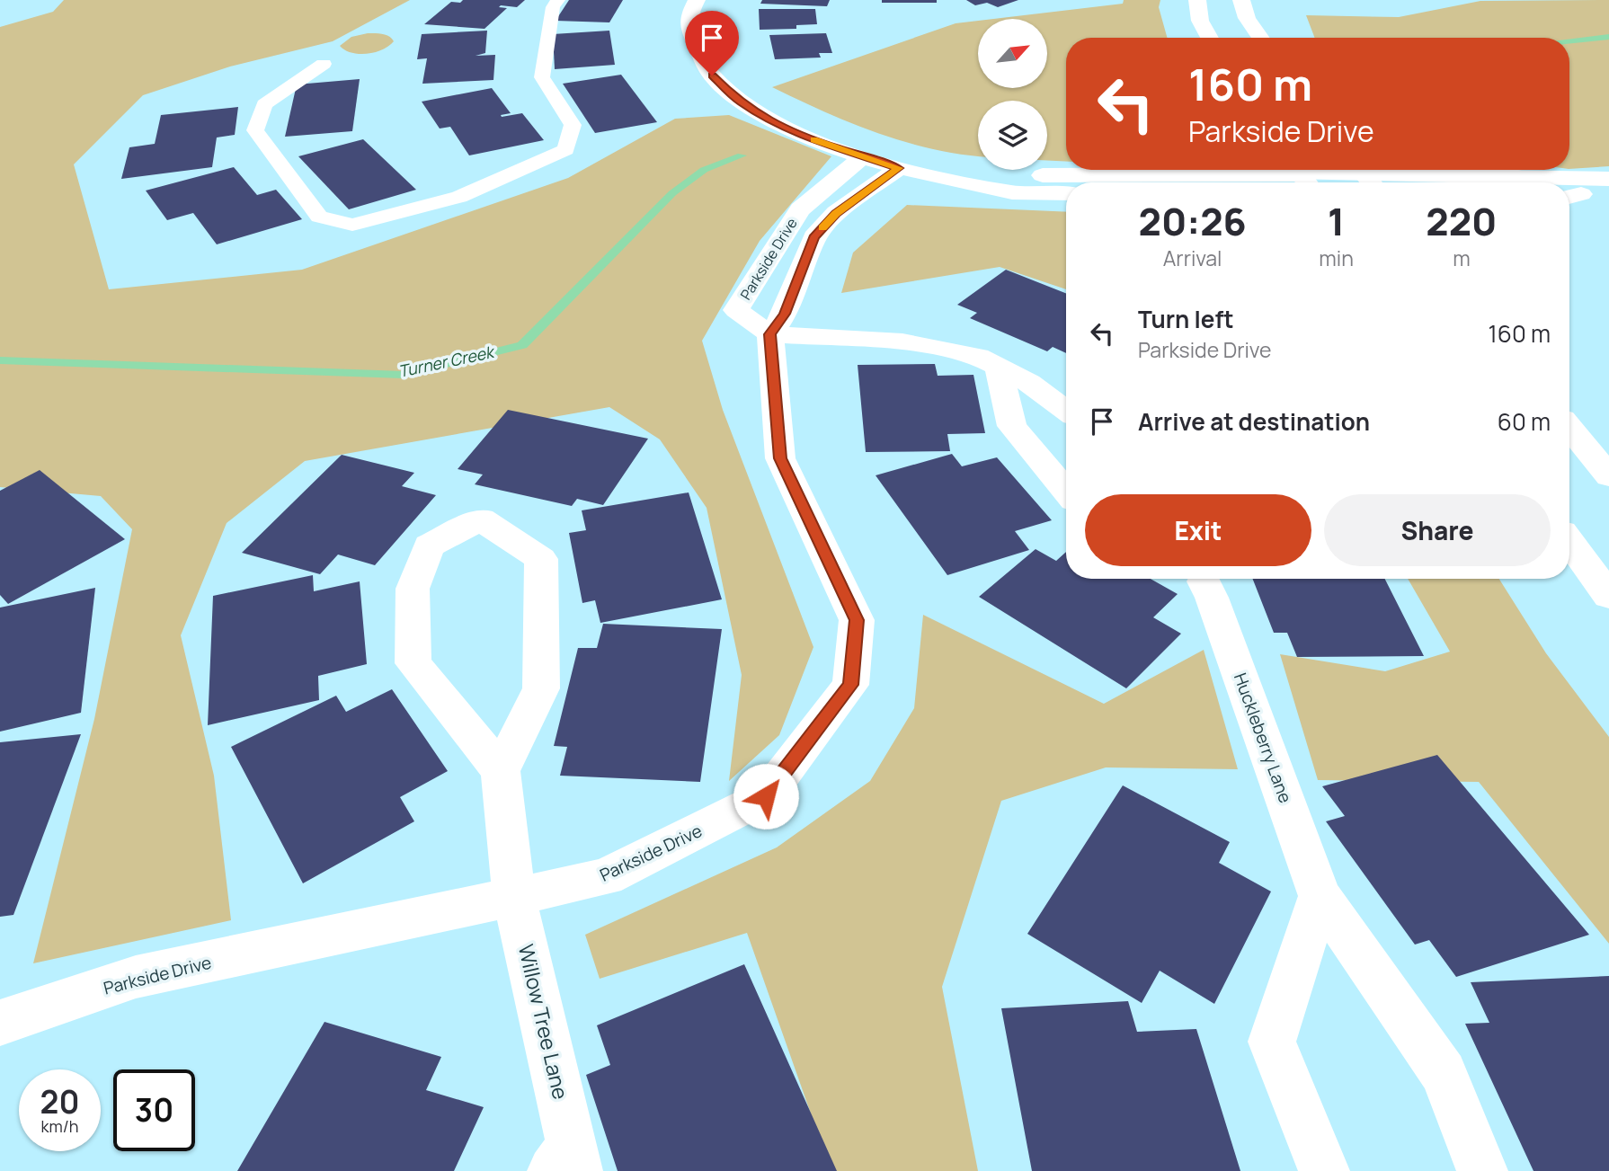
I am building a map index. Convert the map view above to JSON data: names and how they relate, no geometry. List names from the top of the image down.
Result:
{
  "streets": {
    "street": ["Parkside Drive", "Huckleberry Lane", "Willow Tree Lane"]
  },
  "crossings": [
    ["Parkside Drive", "Willow Tree Lane"]
  ],
  "water": ["Turner Creek"],
  "north": "top right",
  "page": {
    "turn": ["160 m", "Parkside Drive"],
    "eta": [
      "20:26",
      "Arrival",
      "1",
      "min",
      "220",
      "m"
    ],
    "list": [
      {
        "name": "Turn left",
        "note": "Parkside Drive",
        "value": "160 m"
      },
      {
        "name": "Arrive at destination",
        "value": "60 m"
      }
    ],
    "buttons": ["Exit", "Share"],
    "speed": "20 km/h",
    "limit": "30"
  }
}
